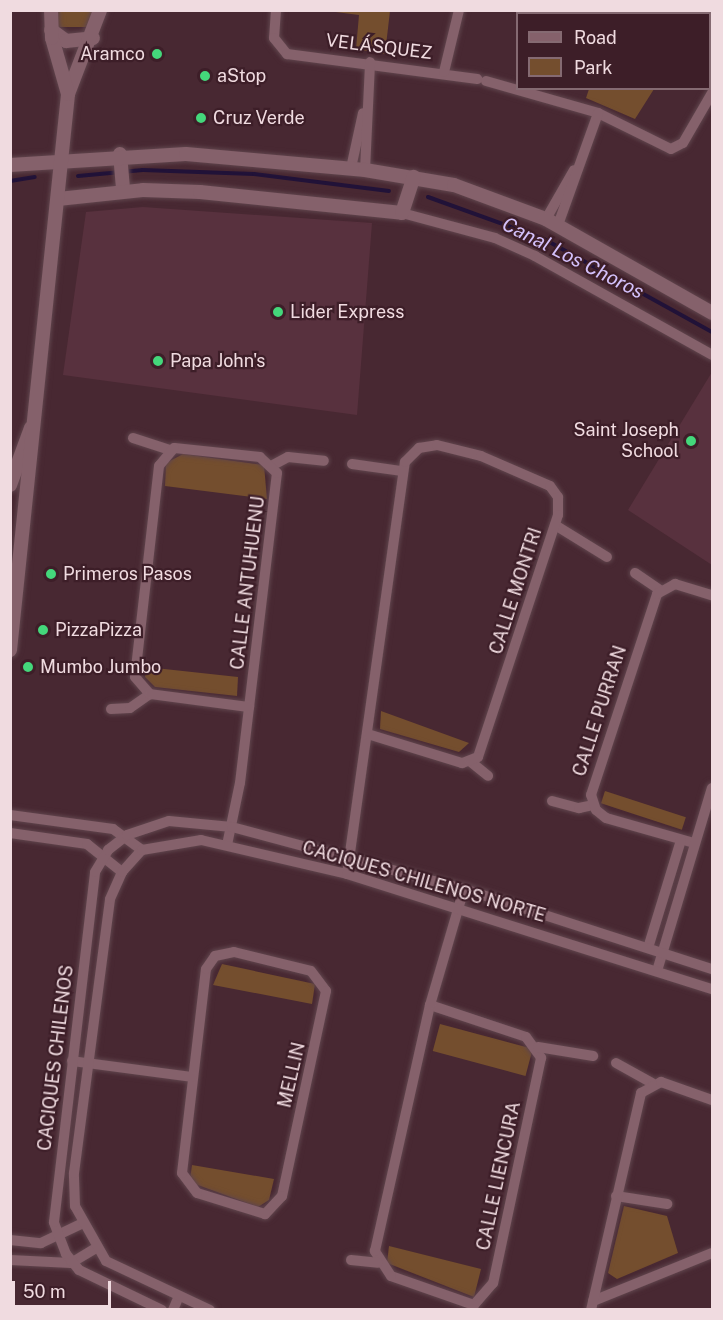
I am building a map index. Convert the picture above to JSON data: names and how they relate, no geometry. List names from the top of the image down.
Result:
{
  "streets": {
    "street": [
      "VELÁSQUEZ",
      "CALLE ANTUHUENU",
      "CALLE MONTRI",
      "CALLE PURRAN",
      "CACIQUES CHILENOS NORTE",
      "CACIQUES CHILENOS",
      "MELLIN",
      "CALLE LIENCURA"
    ]
  },
  "crossings": [
    ["CALLE ANTUHUENU", "CACIQUES CHILENOS NORTE"],
    ["CACIQUES CHILENOS NORTE", "CACIQUES CHILENOS"]
  ],
  "water": ["Canal Los Choros"],
  "places": [
    "Aramco",
    "aStop",
    "Cruz Verde",
    "Lider Express",
    "Papa John's",
    "Saint Joseph School",
    "Primeros Pasos",
    "PizzaPizza",
    "Mumbo Jumbo"
  ],
  "legend": ["Road", "Park"],
  "scale_bar": "50 m"
}
